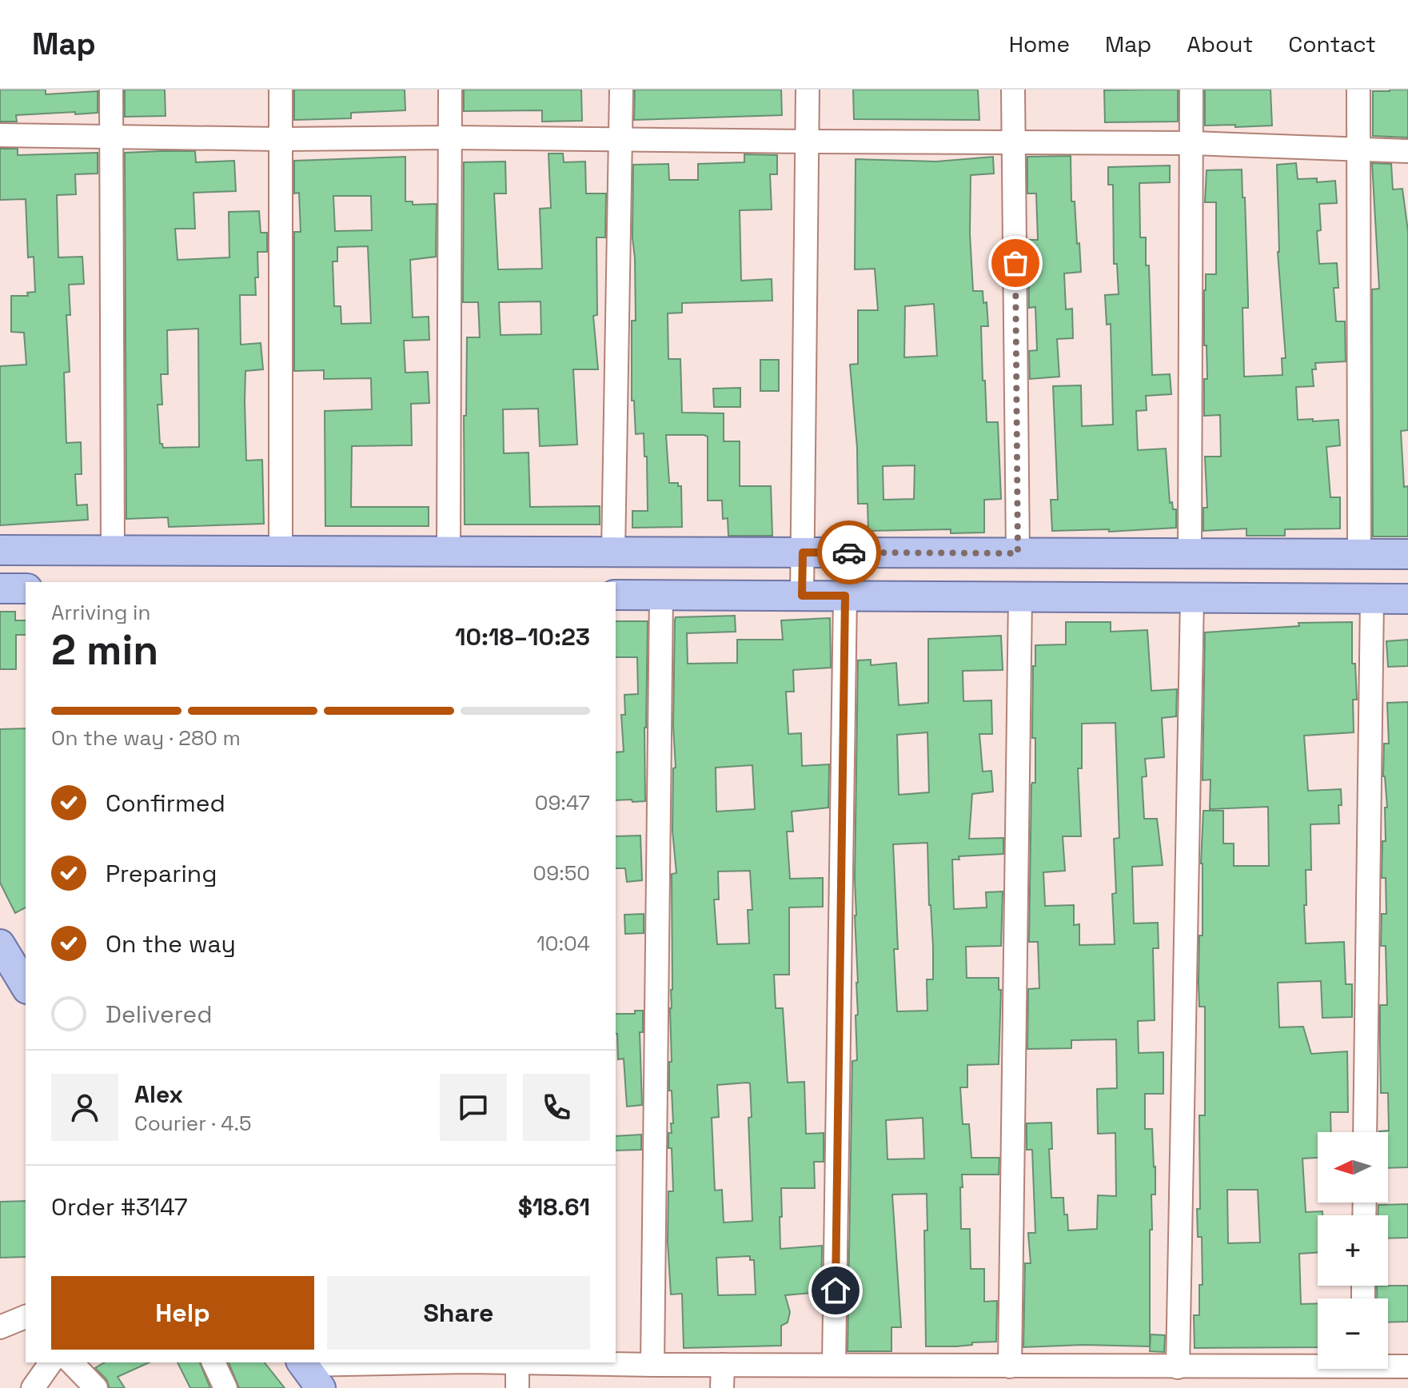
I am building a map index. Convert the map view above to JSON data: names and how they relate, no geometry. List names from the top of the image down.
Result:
{
  "north": "left",
  "page": {
    "header": "Map",
    "nav": [
      "Home",
      "Map",
      "About",
      "Contact"
    ],
    "heading": ["2 min", "Arriving in", "10:18–10:23"],
    "panel": [
      "Alex",
      "Courier · 4.5",
      "Order #3147",
      "$18.61"
    ],
    "bar": "On the way · 280 m",
    "list": [
      ["Confirmed", "09:47"],
      ["Preparing", "09:50"],
      ["On the way", "10:04"],
      "Delivered"
    ],
    "map_buttons": ["+", "−"],
    "buttons": ["Help", "Share"]
  }
}
